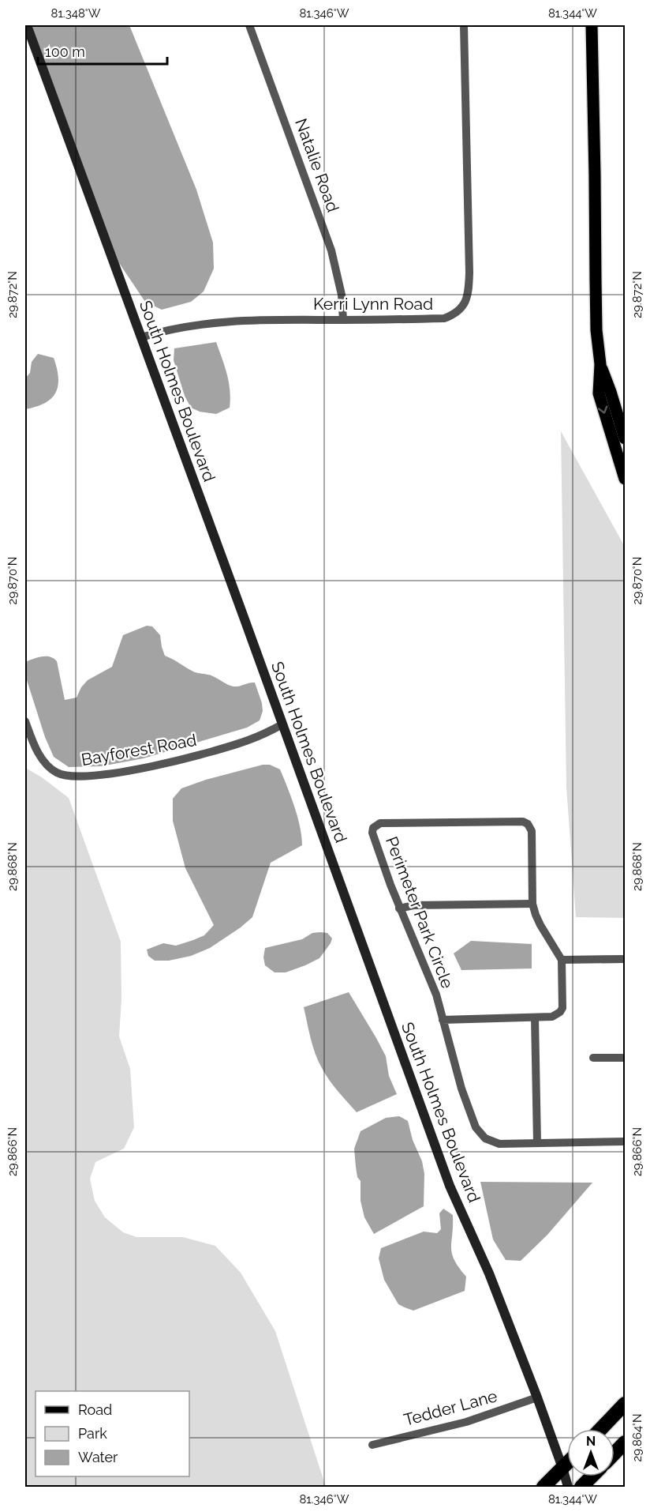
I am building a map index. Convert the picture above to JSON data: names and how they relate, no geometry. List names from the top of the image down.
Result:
{
  "streets": {
    "main road": ["South Holmes Boulevard"],
    "street": [
      "Natalie Road",
      "Kerri Lynn Road",
      "Bayforest Road",
      "Perimeter Park Circle",
      "Tedder Lane"
    ]
  },
  "crossings": [
    ["Natalie Road", "Kerri Lynn Road"],
    ["Kerri Lynn Road", "South Holmes Boulevard"],
    ["South Holmes Boulevard", "Bayforest Road"],
    ["South Holmes Boulevard", "Tedder Lane"]
  ],
  "legend": ["Road", "Park", "Water"],
  "scale_bar": "100 m",
  "north": "top",
  "coordinates": [
    "81.348°W",
    "81.346°W",
    "81.344°W",
    "29.872°N",
    "29.870°N",
    "29.868°N",
    "29.866°N",
    "29.864°N"
  ]
}
